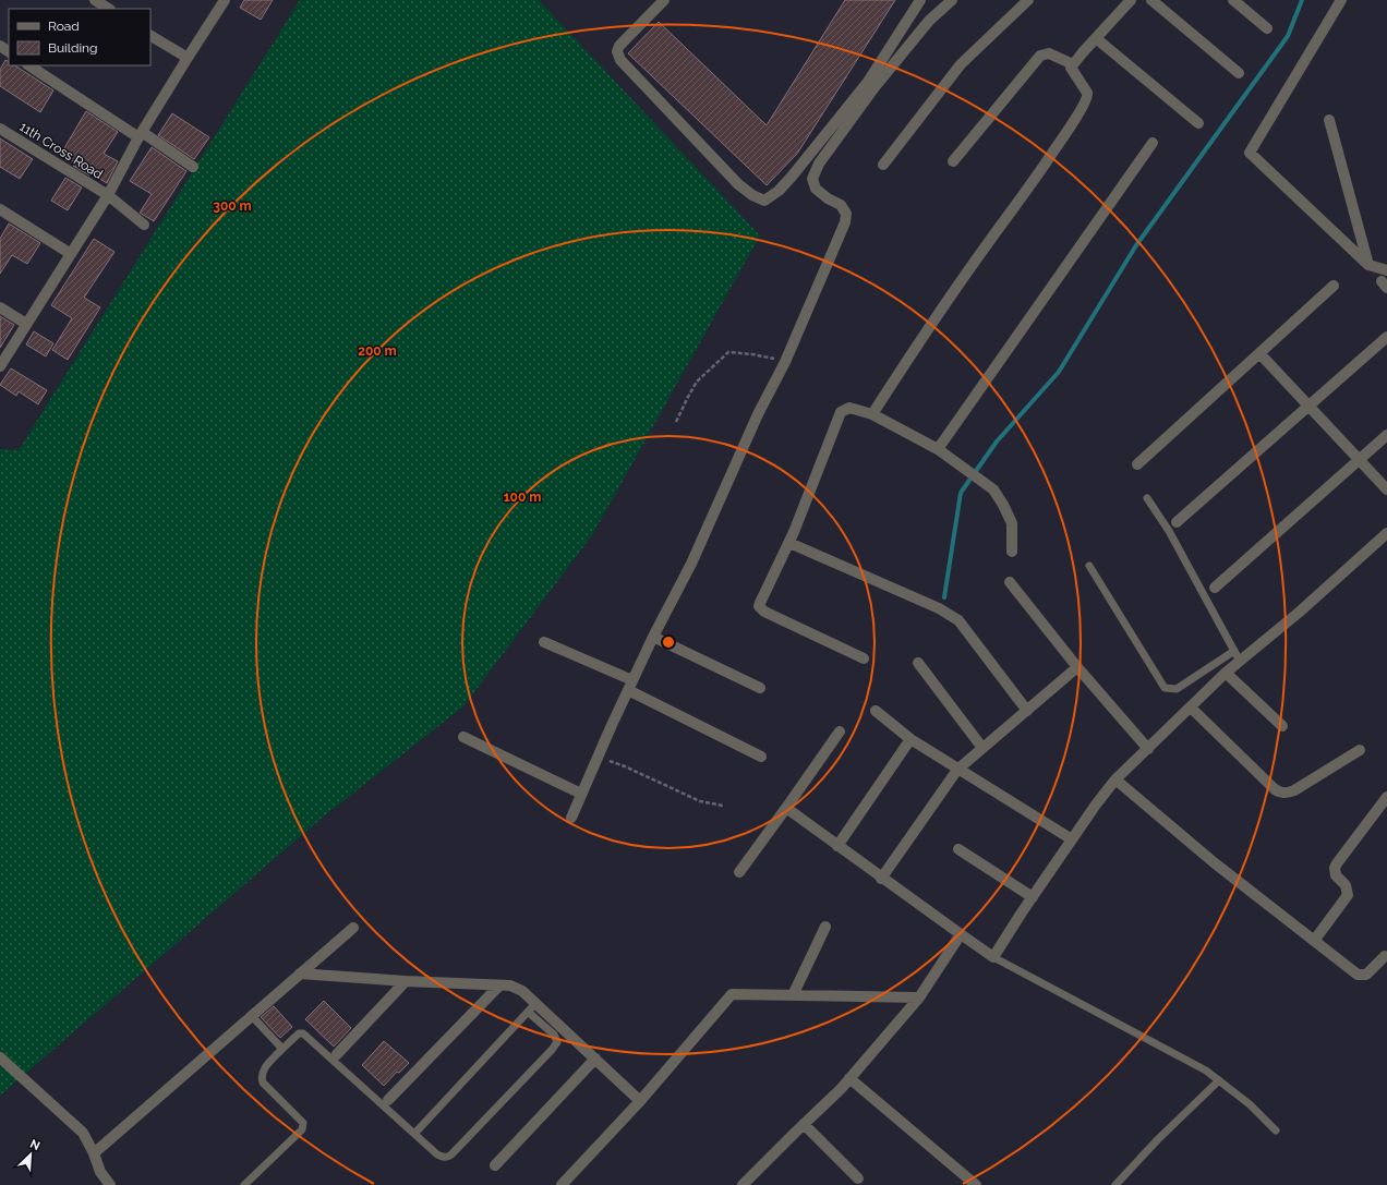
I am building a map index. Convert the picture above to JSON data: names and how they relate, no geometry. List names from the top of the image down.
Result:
{
  "streets": {
    "street": ["11th Cross Road"]
  },
  "legend": ["Road", "Building"],
  "north": "top right",
  "rings": ["300 m", "200 m", "100 m"]
}
